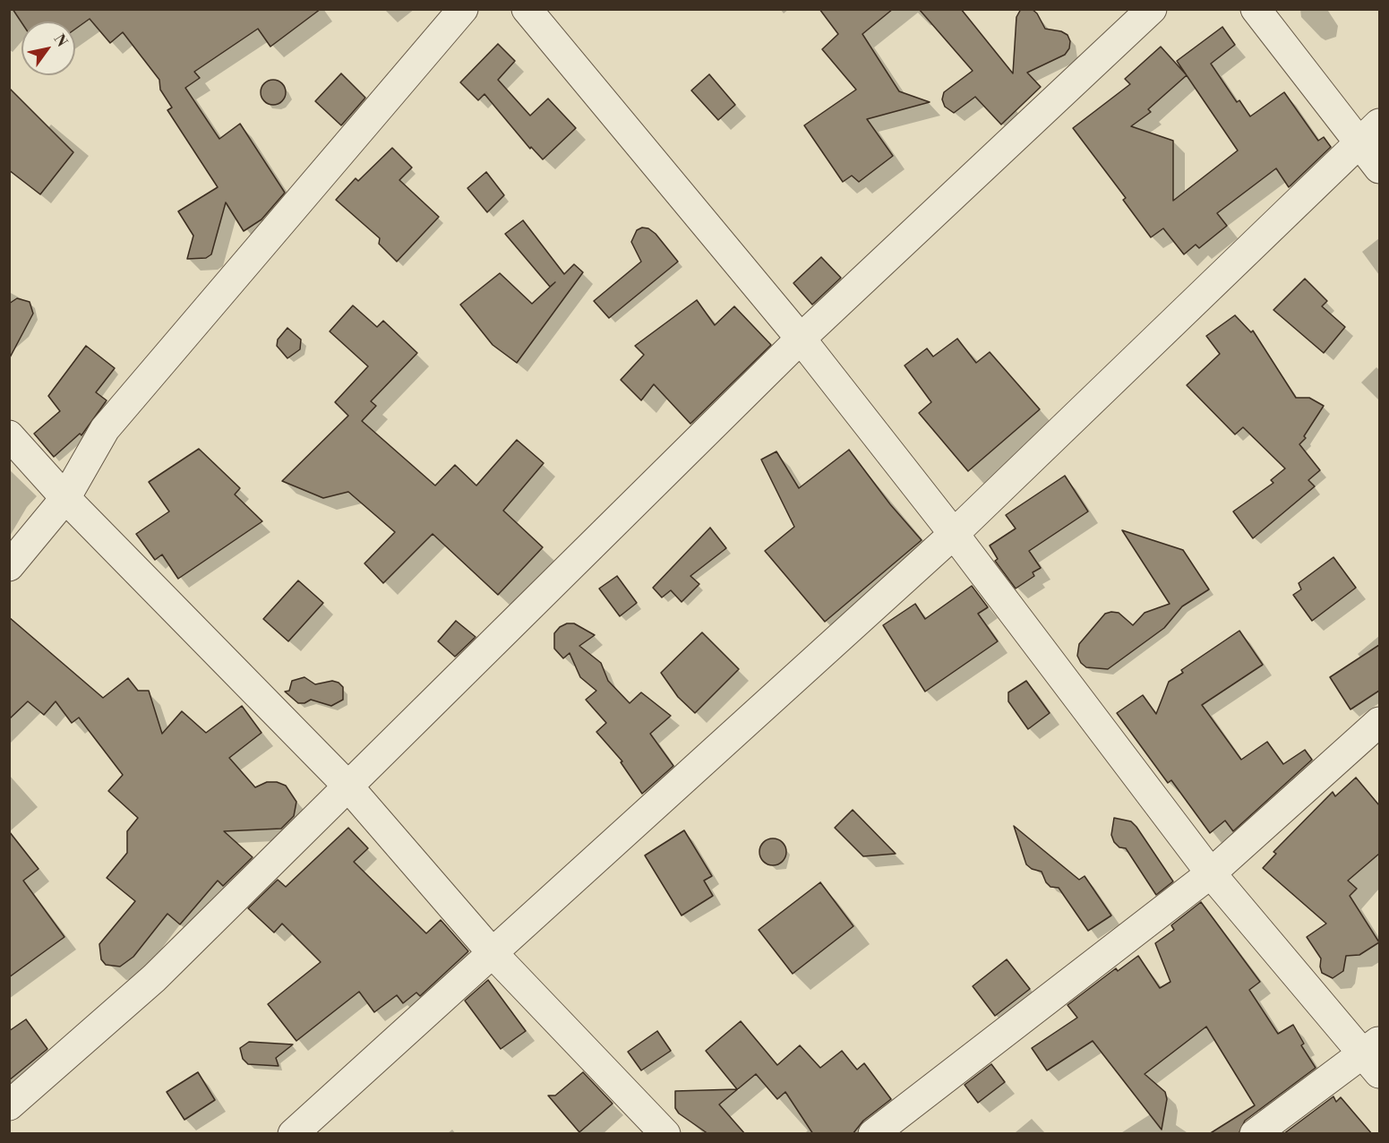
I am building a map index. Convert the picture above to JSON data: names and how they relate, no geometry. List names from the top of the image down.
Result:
{
  "north": "top right"
}
